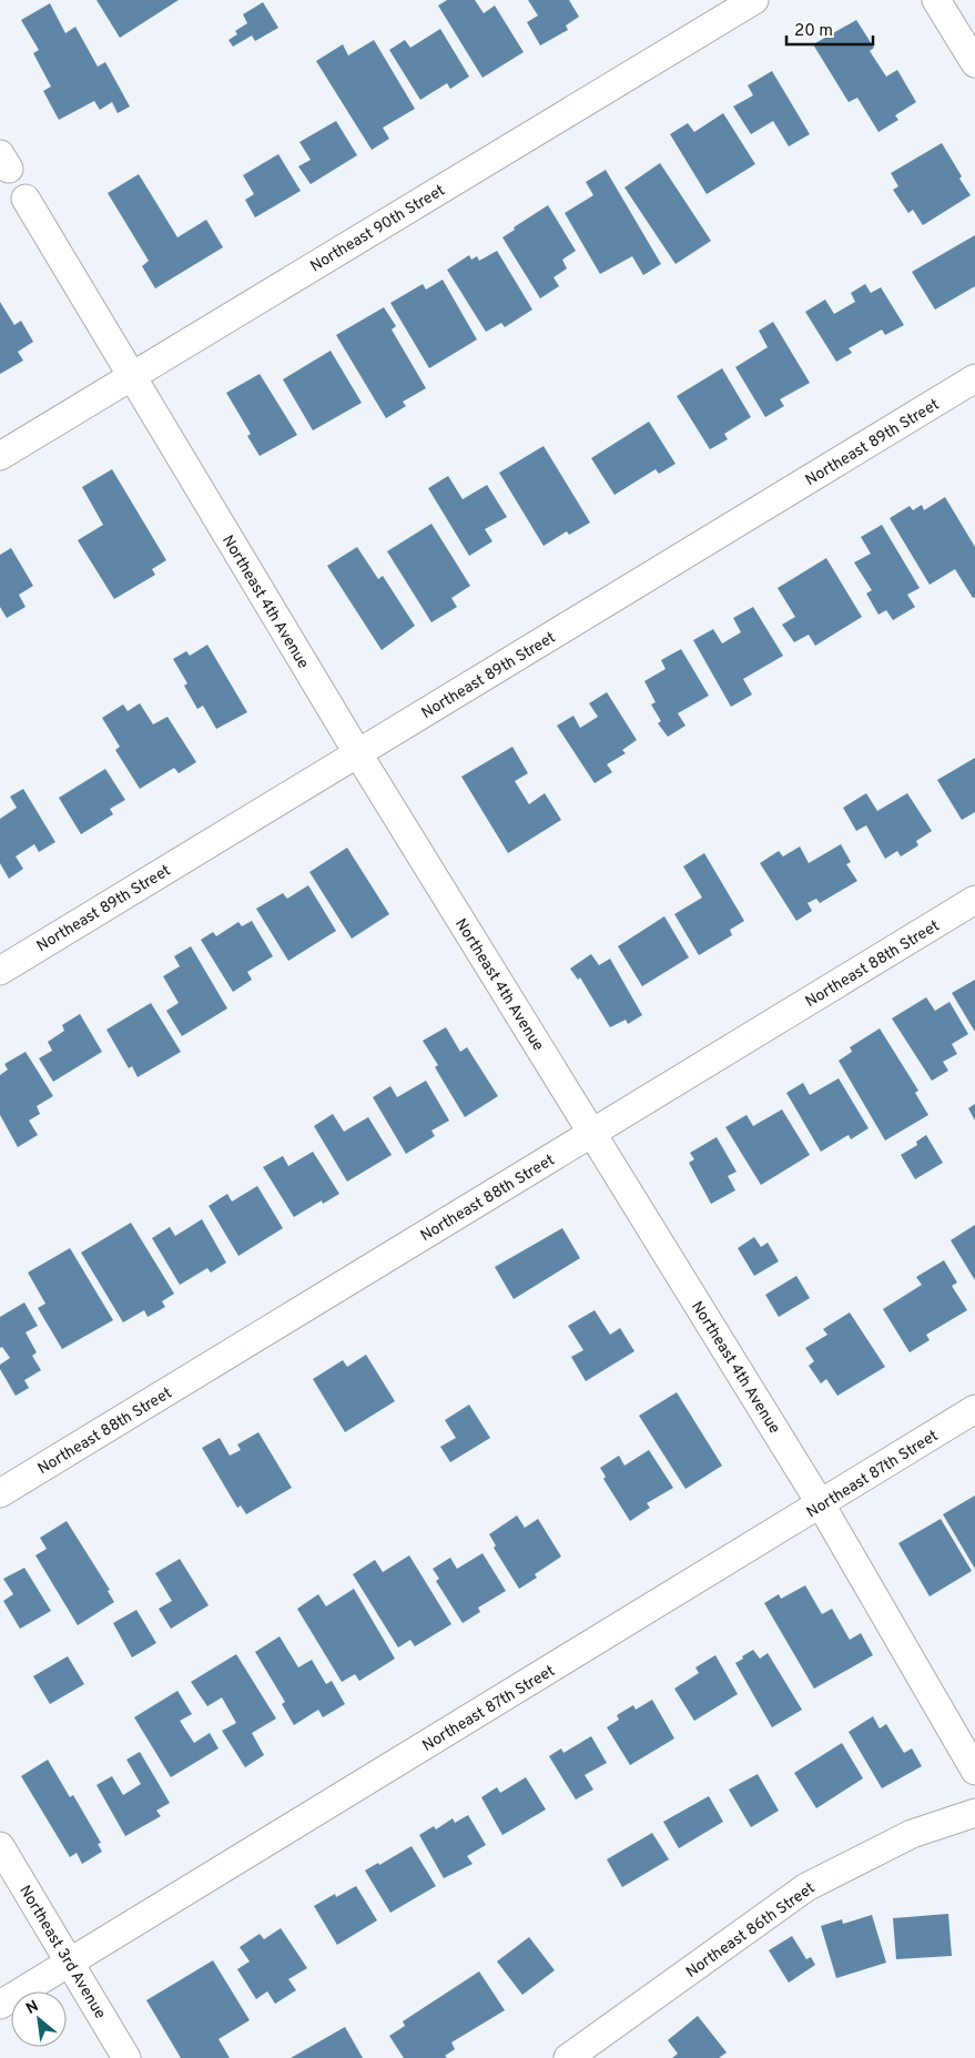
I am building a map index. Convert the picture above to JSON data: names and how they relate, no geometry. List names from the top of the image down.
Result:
{
  "streets": {
    "street": [
      "Northeast 90th Street",
      "Northeast 89th Street",
      "Northeast 4th Avenue",
      "Northeast 88th Street",
      "Northeast 87th Street",
      "Northeast 86th Street",
      "Northeast 3rd Avenue"
    ]
  },
  "crossings": [
    ["Northeast 90th Street", "Northeast 4th Avenue"],
    ["Northeast 89th Street", "Northeast 4th Avenue"],
    ["Northeast 4th Avenue", "Northeast 88th Street"],
    ["Northeast 4th Avenue", "Northeast 87th Street"],
    ["Northeast 87th Street", "Northeast 3rd Avenue"]
  ],
  "scale_bar": "20 m",
  "north": "top left"
}
